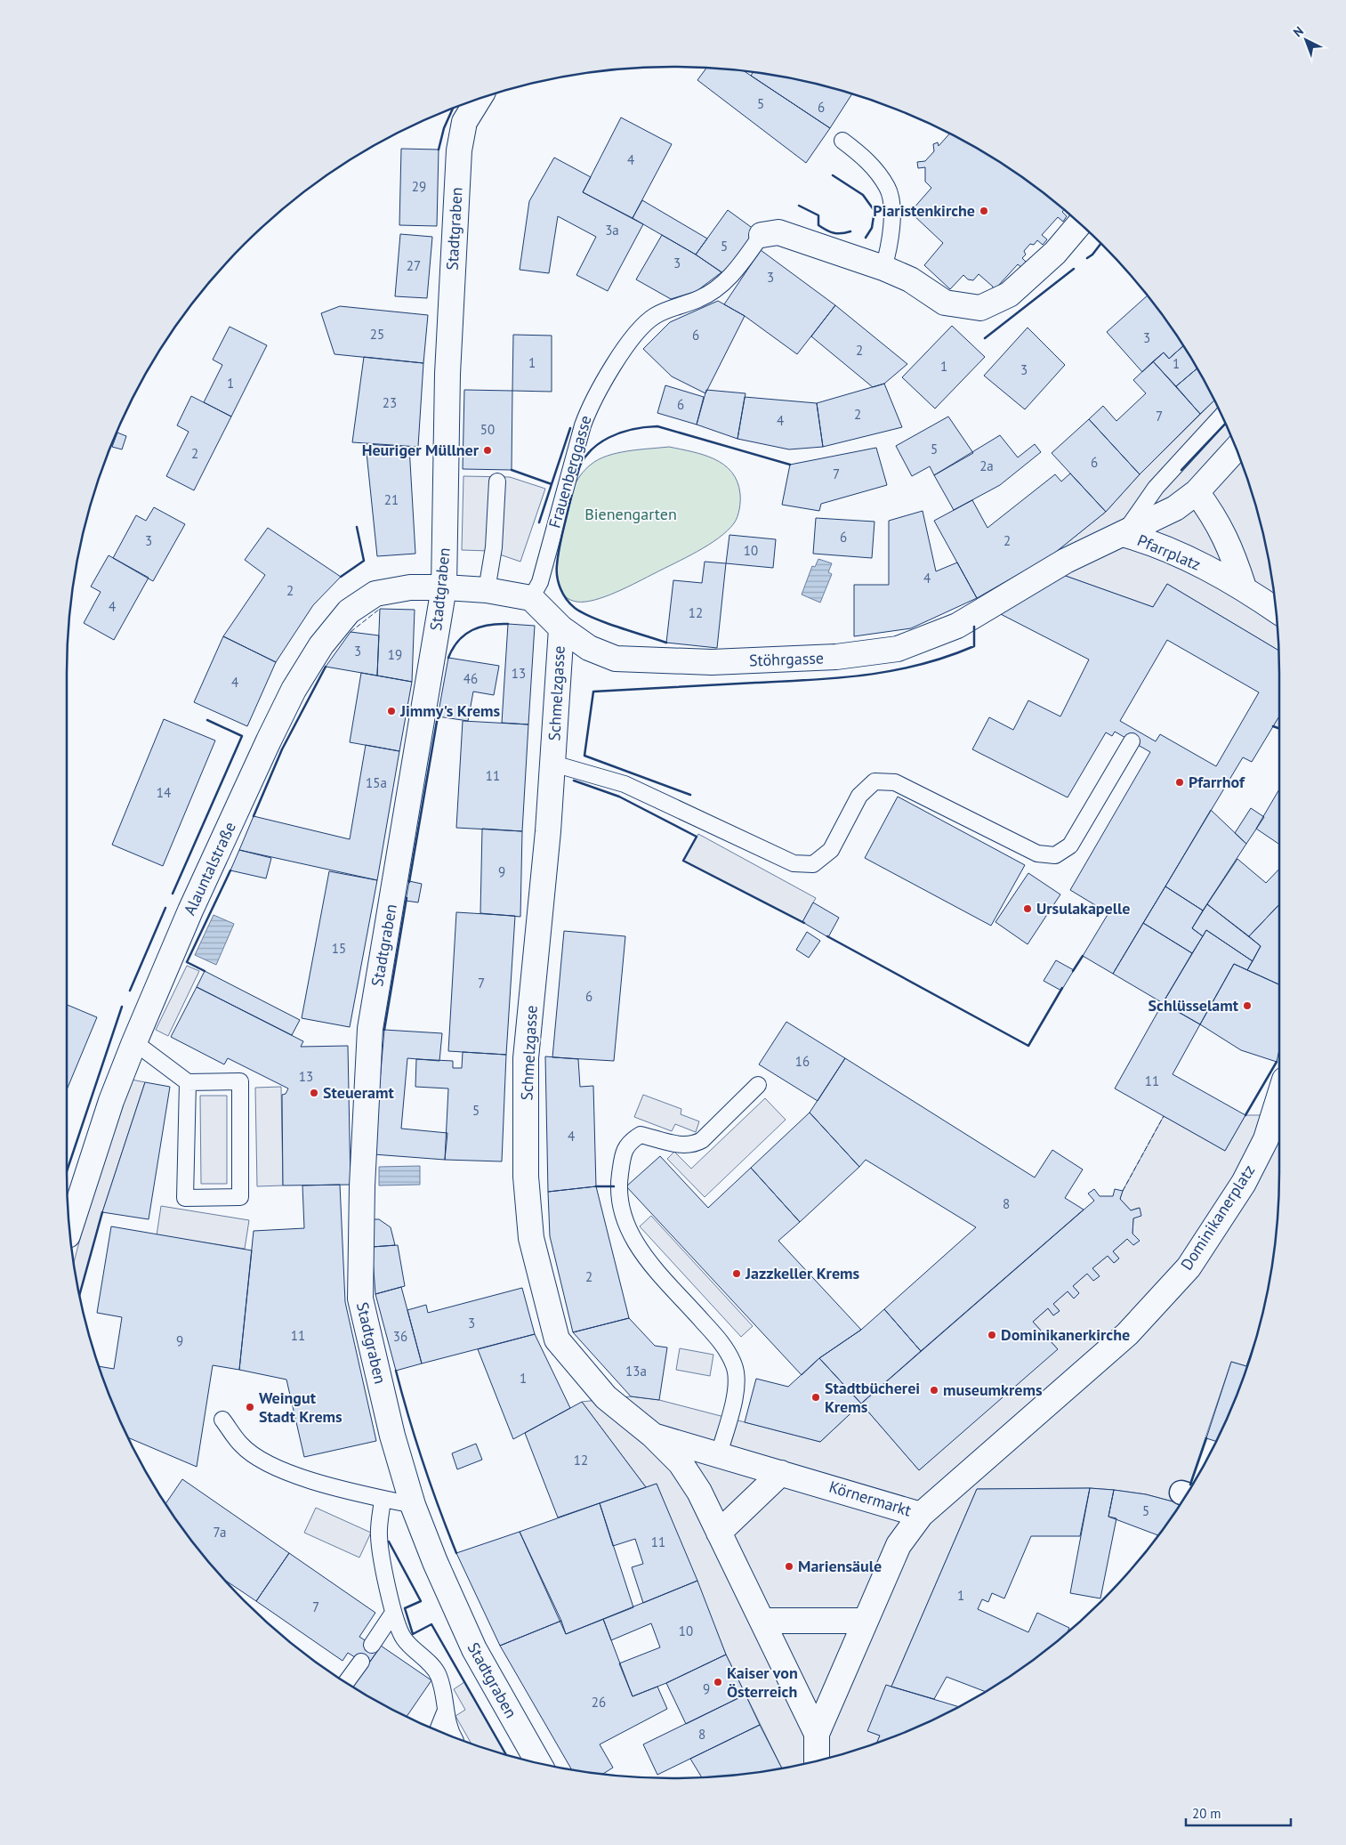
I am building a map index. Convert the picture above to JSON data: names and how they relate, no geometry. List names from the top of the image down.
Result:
{
  "streets": {
    "street": [
      "Stadtgraben",
      "Pfarrplatz",
      "Stöhrgasse",
      "Schmelzgasse",
      "Alauntalstraße",
      "Dominikanerplatz",
      "Körnermarkt"
    ],
    "lane": ["Frauenberggasse"]
  },
  "crossings": [
    ["Stadtgraben", "Alauntalstraße"],
    ["Frauenberggasse", "Stöhrgasse"],
    ["Pfarrplatz", "Stöhrgasse"],
    ["Stöhrgasse", "Schmelzgasse"],
    ["Schmelzgasse", "Körnermarkt"],
    ["Dominikanerplatz", "Körnermarkt"]
  ],
  "parks": ["Bienengarten"],
  "places": [
    "Piaristenkirche",
    "Heuriger Müllner",
    "Jimmy's Krems",
    "Pfarrhof",
    "Ursulakapelle",
    "Schlüsselamt",
    "Steueramt",
    "Jazzkeller Krems",
    "Dominikanerkirche",
    "museumkrems",
    "Stadtbücherei Krems",
    "Weingut Stadt Krems",
    "Mariensäule",
    "Kaiser von Österreich"
  ],
  "house_numbers": [
    "5",
    "6",
    "4",
    "29",
    "3a",
    "5",
    "3",
    "27",
    "3",
    "25",
    "6",
    "3",
    "2",
    "1",
    "1",
    "1",
    "3",
    "1",
    "23",
    "6",
    "2",
    "7",
    "4",
    "50",
    "5",
    "2",
    "6",
    "2a",
    "7",
    "21",
    "6",
    "3",
    "2",
    "10",
    "4",
    "2",
    "4",
    "12",
    "3",
    "19",
    "13",
    "46",
    "4",
    "11",
    "15a",
    "14",
    "9",
    "15",
    "7",
    "6",
    "16",
    "13",
    "11",
    "5",
    "4",
    "8",
    "2",
    "3",
    "11",
    "36",
    "9",
    "13a",
    "1",
    "12",
    "5",
    "7a",
    "11",
    "1",
    "7",
    "10",
    "9",
    "26",
    "8"
  ],
  "scale_bar": "20 m",
  "north": "top left"
}
